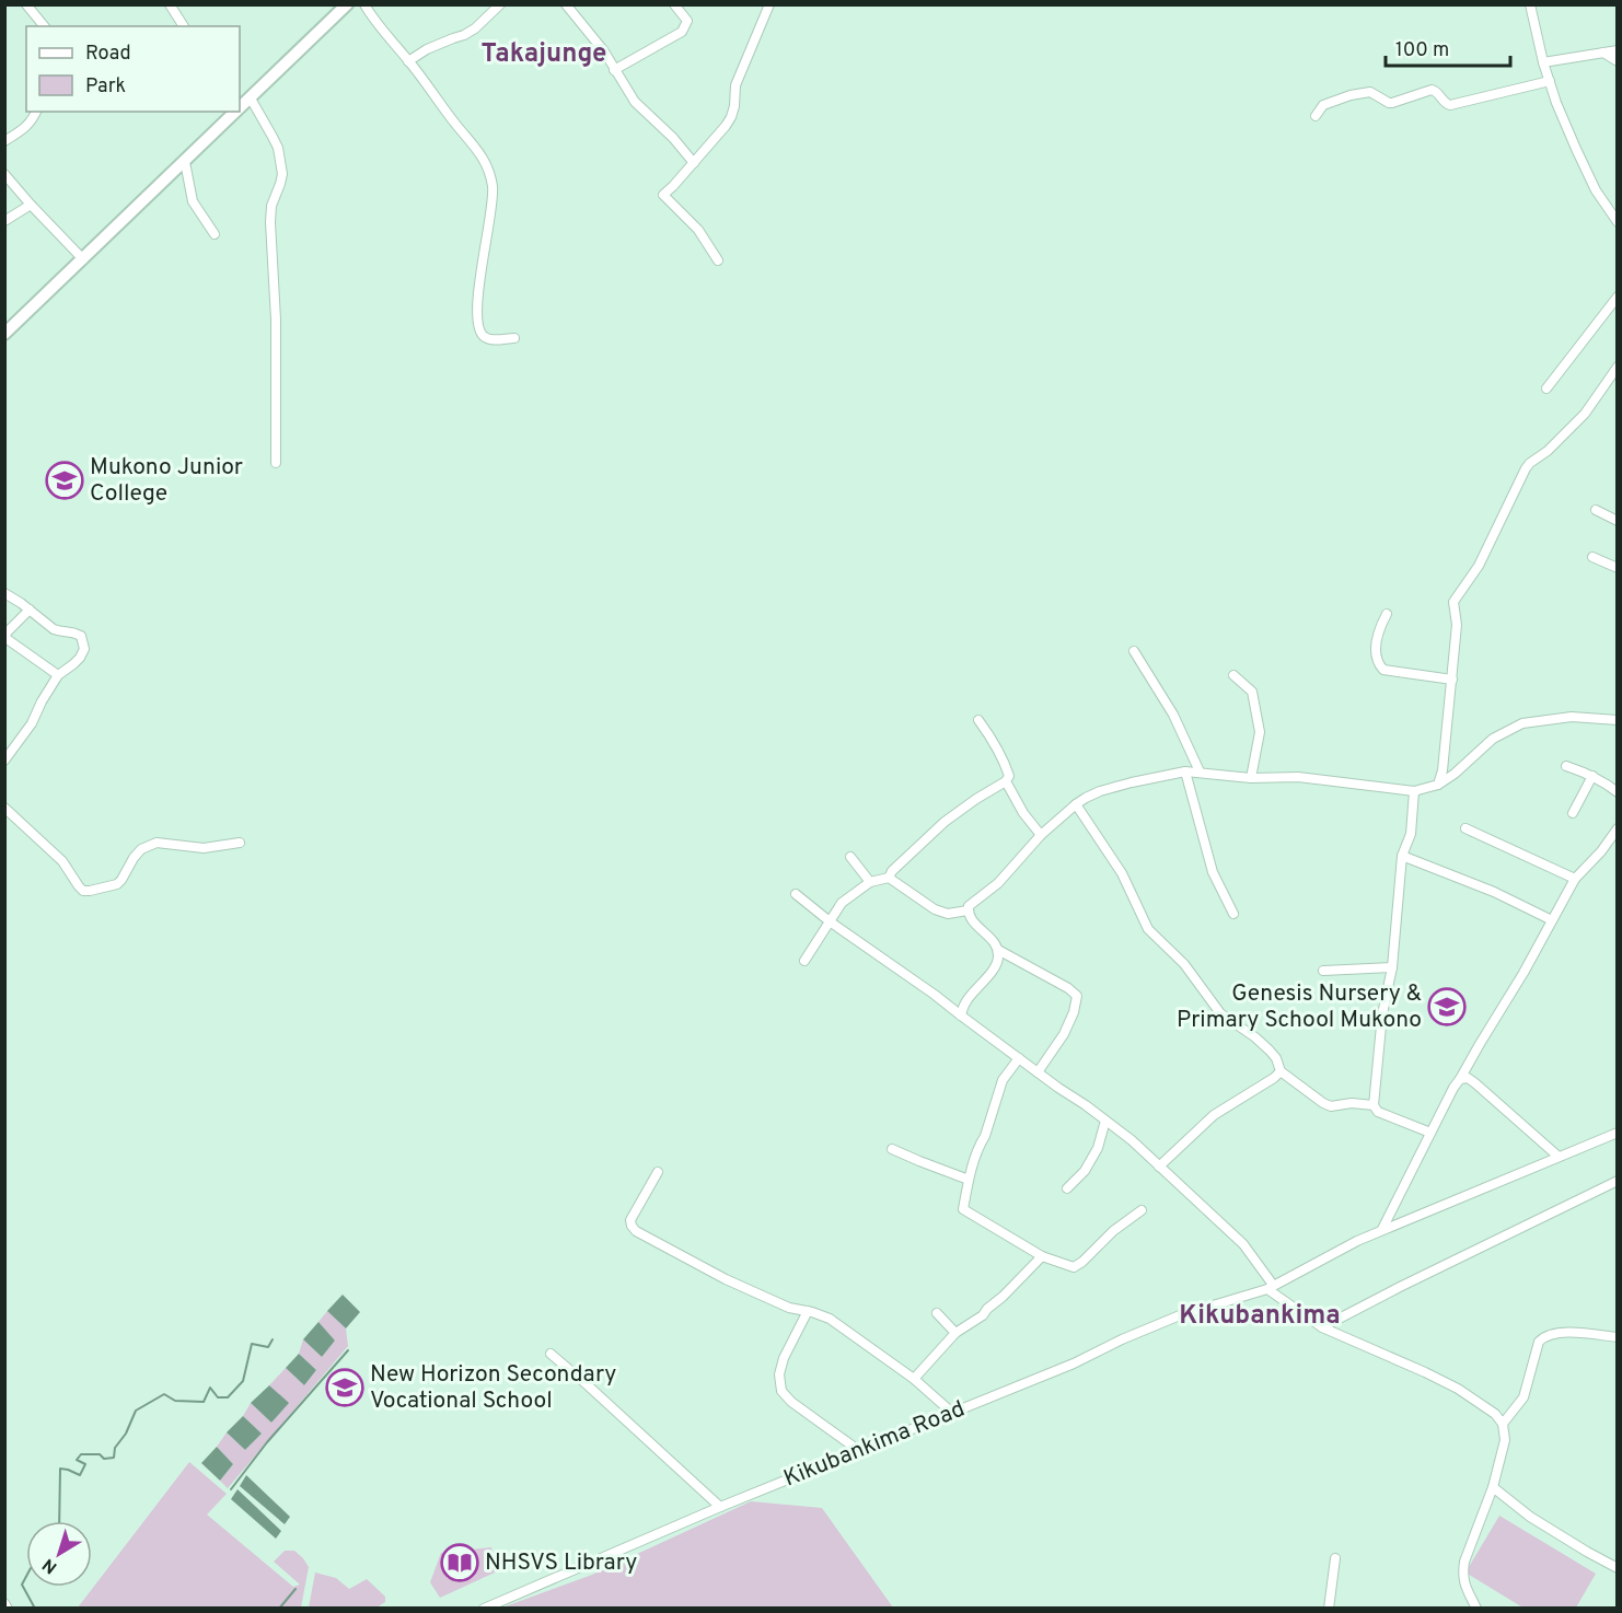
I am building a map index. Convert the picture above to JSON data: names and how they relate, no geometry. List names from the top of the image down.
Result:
{
  "streets": {
    "street": ["Kikubankima Road"]
  },
  "districts": ["Takajunge", "Kikubankima"],
  "places": {
    "school or university": ["Mukono Junior College", "Genesis Nursery & Primary School Mukono", "New Horizon Secondary Vocational School"],
    "library": ["NHSVS Library"]
  },
  "legend": ["Road", "Park"],
  "scale_bar": "100 m",
  "north": "bottom left"
}
